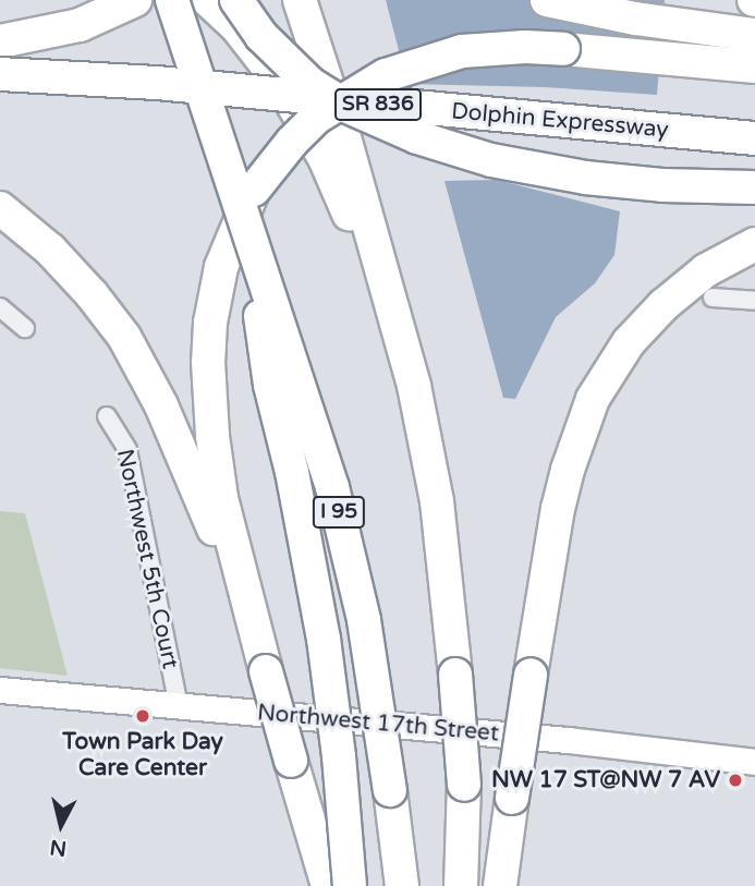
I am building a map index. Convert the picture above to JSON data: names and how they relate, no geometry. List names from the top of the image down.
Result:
{
  "streets": {
    "highway": ["SR 836", "Dolphin Expressway", "I 95"],
    "street": ["Northwest 5th Court", "Northwest 17th Street"]
  },
  "crossings": [
    ["Northwest 5th Court", "Northwest 17th Street"]
  ],
  "places": ["Town Park Day Care Center", "NW 17 ST@NW 7 AV"],
  "north": "bottom"
}
